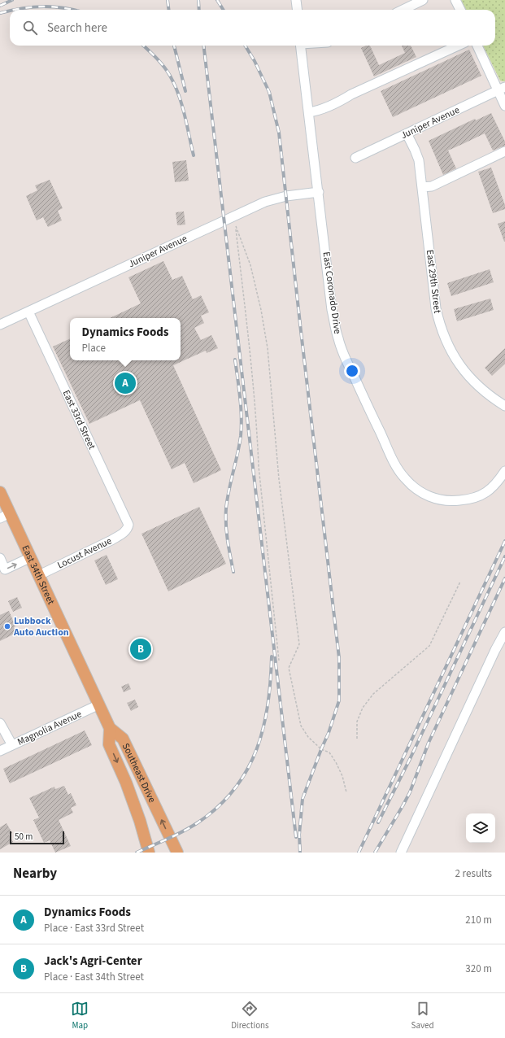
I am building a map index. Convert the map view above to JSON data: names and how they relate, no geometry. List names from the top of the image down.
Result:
{
  "streets": {
    "main road": ["East 34th Street", "Southeast Drive"],
    "street": [
      "Juniper Avenue",
      "East 29th Street",
      "East Coronado Drive",
      "East 33rd Street",
      "Locust Avenue",
      "Magnolia Avenue"
    ]
  },
  "crossings": [
    ["Juniper Avenue", "East 29th Street"],
    ["Juniper Avenue", "East Coronado Drive"],
    ["Juniper Avenue", "East 33rd Street"],
    ["East 33rd Street", "Locust Avenue"],
    ["Locust Avenue", "East 34th Street"],
    ["East 34th Street", "Magnolia Avenue"],
    ["East 34th Street", "Southeast Drive"]
  ],
  "places": ["Lubbock Auto Auction"],
  "scale_bar": "50 m",
  "page": {
    "search": "Search here",
    "popup": ["Dynamics Foods", "Place"],
    "pins": ["A", "B"],
    "scale": "50 m",
    "heading": ["Nearby", "2 results"],
    "list": [
      {
        "mark": "A",
        "name": "Dynamics Foods",
        "note": "Place · East 33rd Street",
        "value": "210 m"
      },
      {
        "mark": "B",
        "name": "Jack's Agri-Center",
        "note": "Place · East 34th Street",
        "value": "320 m"
      }
    ],
    "nav": ["Map", "Directions", "Saved"]
  }
}
